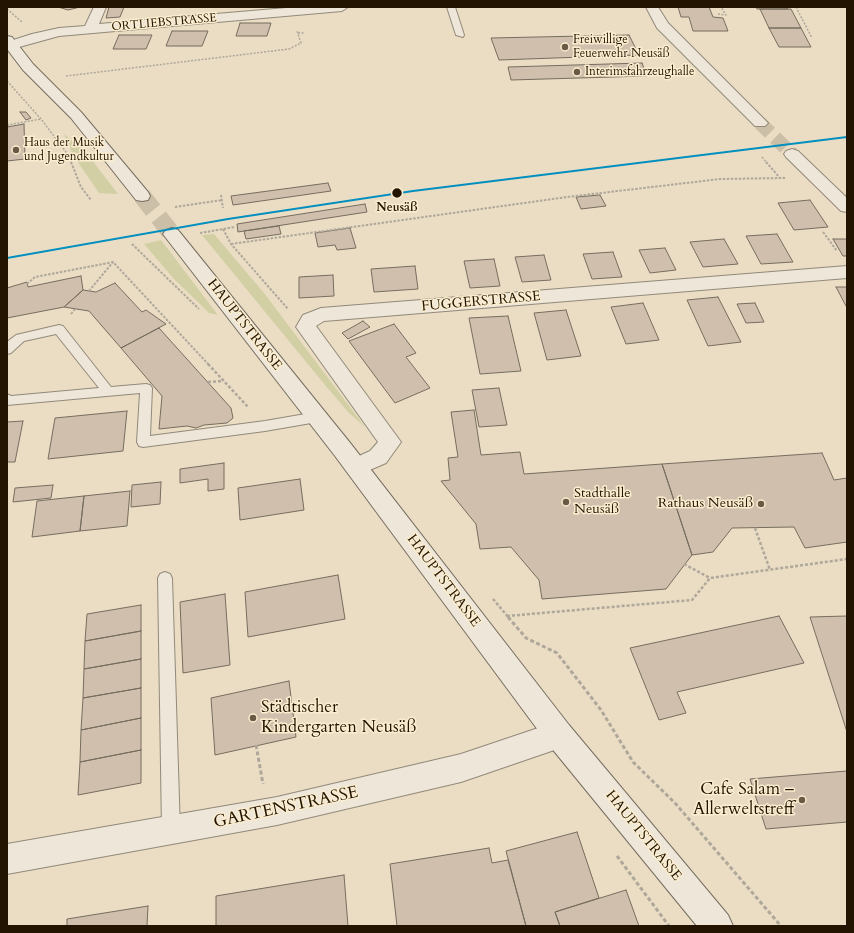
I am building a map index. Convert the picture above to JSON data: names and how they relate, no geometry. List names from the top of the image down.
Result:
{
  "streets": {
    "street": [
      "ORTLIEBSTRASSE",
      "FUGGERSTRASSE",
      "HAUPTSTRASSE",
      "GARTENSTRASSE"
    ]
  },
  "crossings": [
    ["HAUPTSTRASSE", "GARTENSTRASSE"]
  ],
  "places": [
    "Freiwillige Feuerwehr Neusäß",
    "Interimsfahrzeughalle",
    "Haus der Musik und Jugendkultur",
    "Neusäß",
    "Stadthalle Neusäß",
    "Rathaus Neusäß",
    "Städtischer Kindergarten Neusäß",
    "Cafe Salam – Allerweltstreff"
  ]
}
